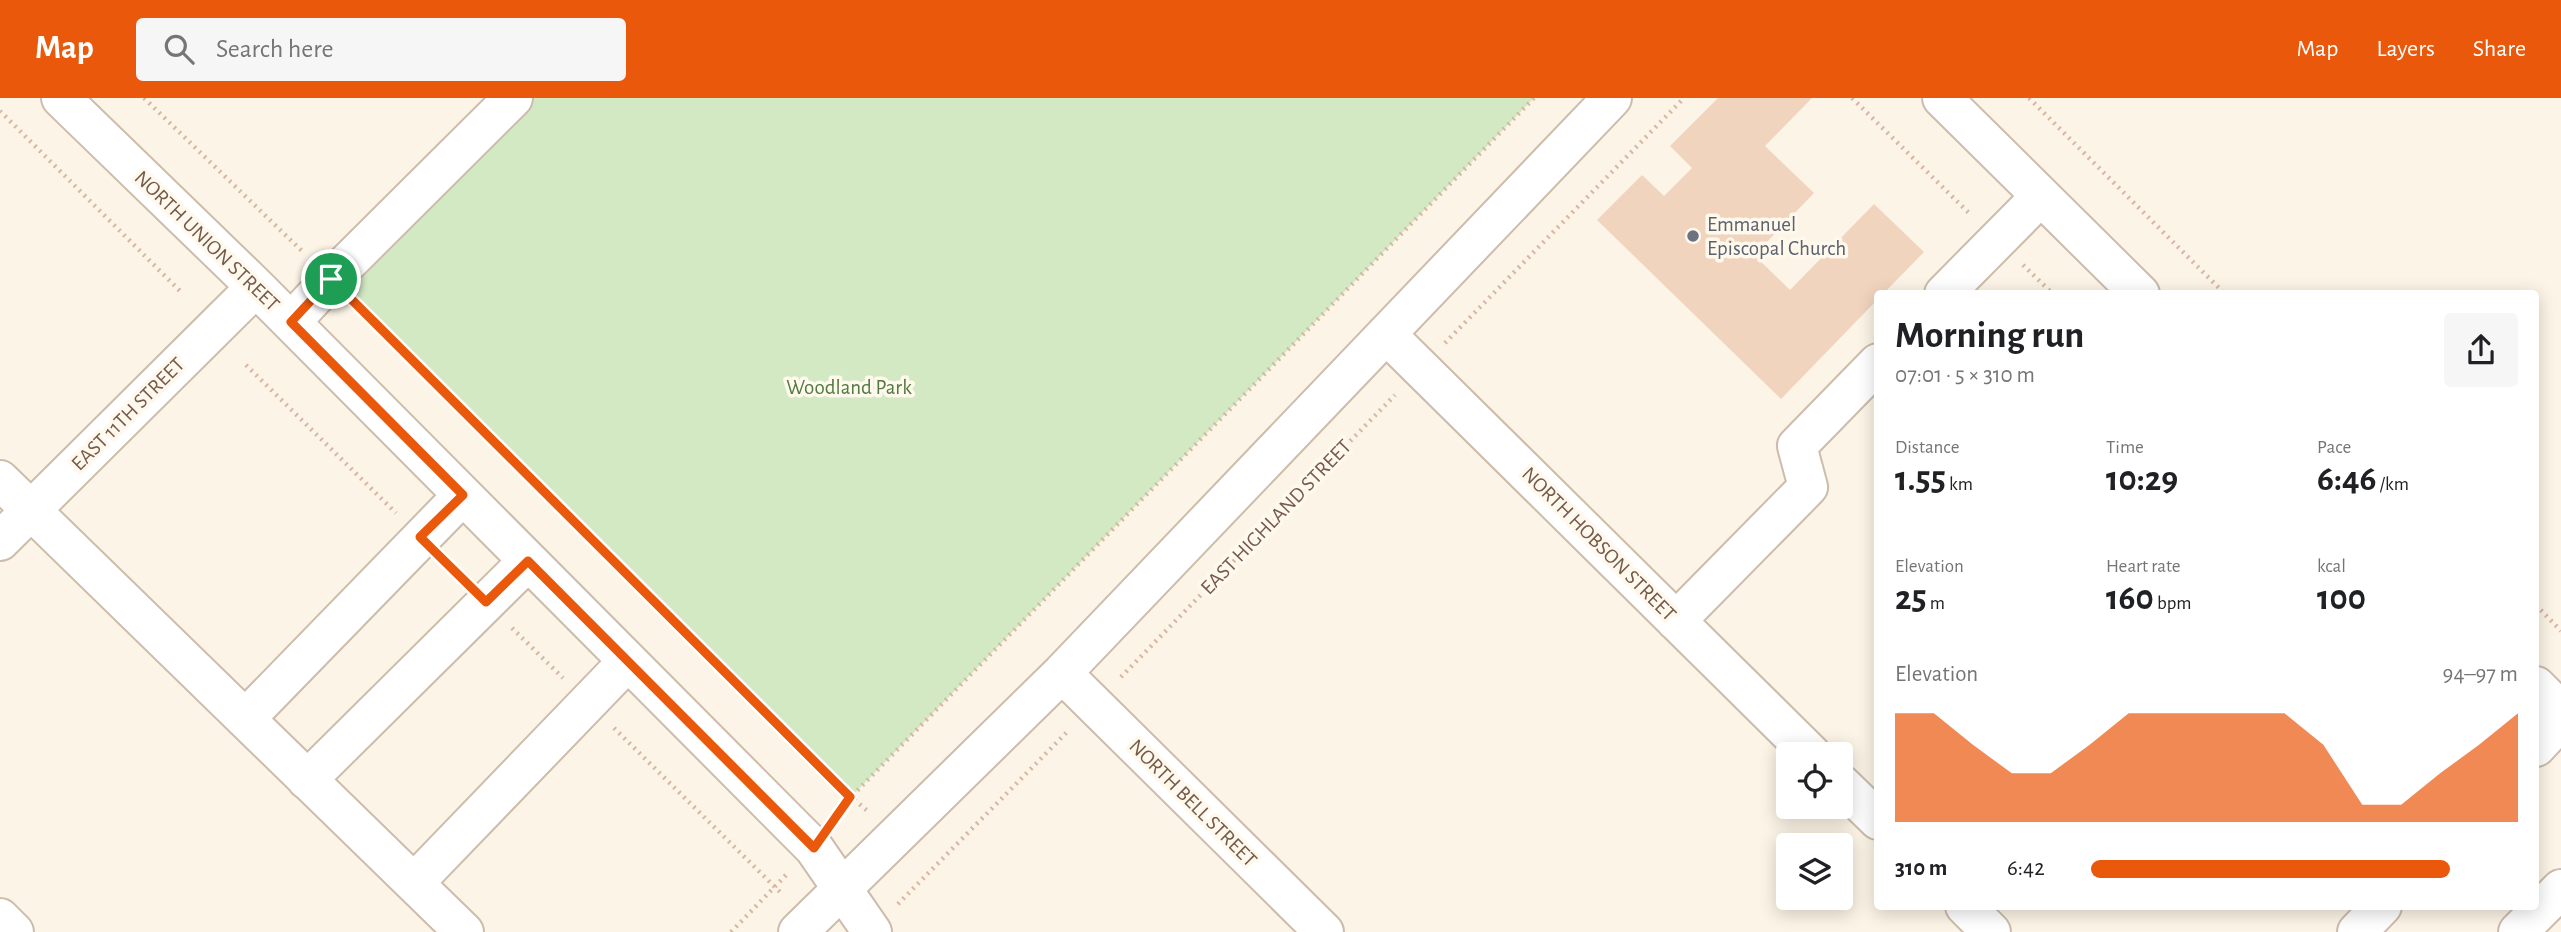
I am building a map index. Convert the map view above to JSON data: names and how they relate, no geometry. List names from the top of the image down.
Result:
{
  "streets": {
    "street": [
      "NORTH UNION STREET",
      "EAST 11TH STREET",
      "NORTH HOBSON STREET",
      "NORTH BELL STREET"
    ],
    "path": ["EAST HIGHLAND STREET"]
  },
  "crossings": [
    ["NORTH UNION STREET", "EAST 11TH STREET"],
    ["NORTH UNION STREET", "EAST HIGHLAND STREET"],
    ["EAST HIGHLAND STREET", "NORTH HOBSON STREET"],
    ["EAST HIGHLAND STREET", "NORTH BELL STREET"]
  ],
  "parks": ["Woodland Park"],
  "places": ["Emmanuel Episcopal Church"],
  "page": {
    "header": "Map",
    "search": "Search here",
    "nav": ["Map", "Layers", "Share"],
    "heading": ["Morning run", "07:01 · 5 × 310 m"],
    "stats": [
      ["Distance", "1.55 km"],
      ["Time", "10:29"],
      ["Pace", "6:46 /km"],
      ["Elevation", "25 m"],
      ["Heart rate", "160 bpm"],
      ["kcal", "100"]
    ],
    "chart": ["Elevation", "94–97 m"],
    "list": [
      {
        "name": "310 m",
        "note": "6:42"
      }
    ]
  }
}
